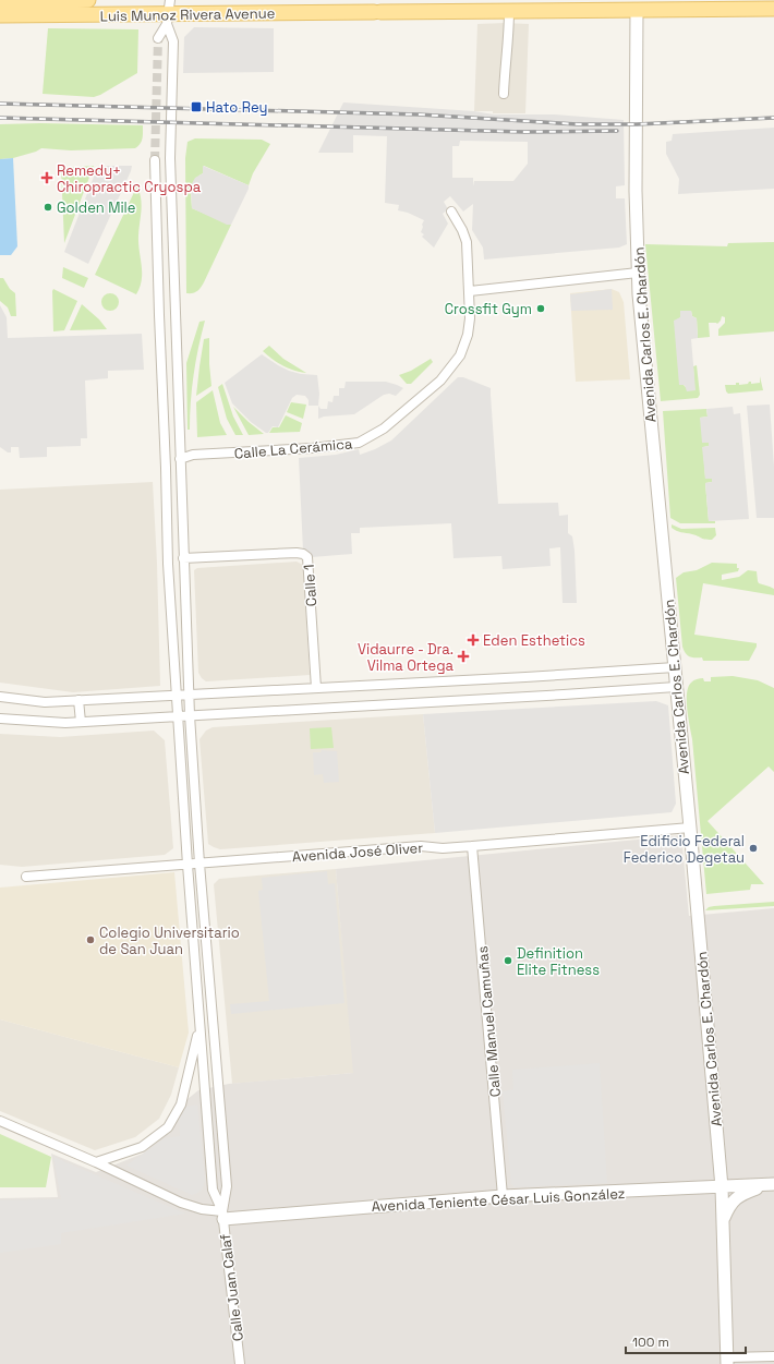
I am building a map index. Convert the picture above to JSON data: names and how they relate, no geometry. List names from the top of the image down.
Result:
{
  "streets": {
    "main road": ["Luis Munoz Rivera Avenue"],
    "street": [
      "Avenida Carlos E. Chardón",
      "Calle La Cerámica",
      "Calle 1",
      "Avenida José Oliver",
      "Calle Manuel Camuñas",
      "Avenida Teniente César Luis González",
      "Calle Juan Calaf"
    ]
  },
  "crossings": [
    ["Luis Munoz Rivera Avenue", "Avenida Carlos E. Chardón"],
    ["Avenida Carlos E. Chardón", "Avenida José Oliver"],
    ["Avenida Carlos E. Chardón", "Avenida Teniente César Luis González"],
    ["Avenida José Oliver", "Calle Manuel Camuñas"],
    ["Calle Manuel Camuñas", "Avenida Teniente César Luis González"],
    ["Avenida Teniente César Luis González", "Calle Juan Calaf"]
  ],
  "places": {
    "transit": ["Hato Rey"],
    "health": ["Remedy+ Chiropractic Cryospa", "Eden Esthetics", "Vidaurre - Dra. Vilma Ortega"],
    "other": [
      "Golden Mile",
      "Crossfit Gym",
      "Edificio Federal Federico Degetau",
      "Colegio Universitario de San Juan",
      "Definition Elite Fitness"
    ]
  },
  "scale_bar": "100 m"
}
